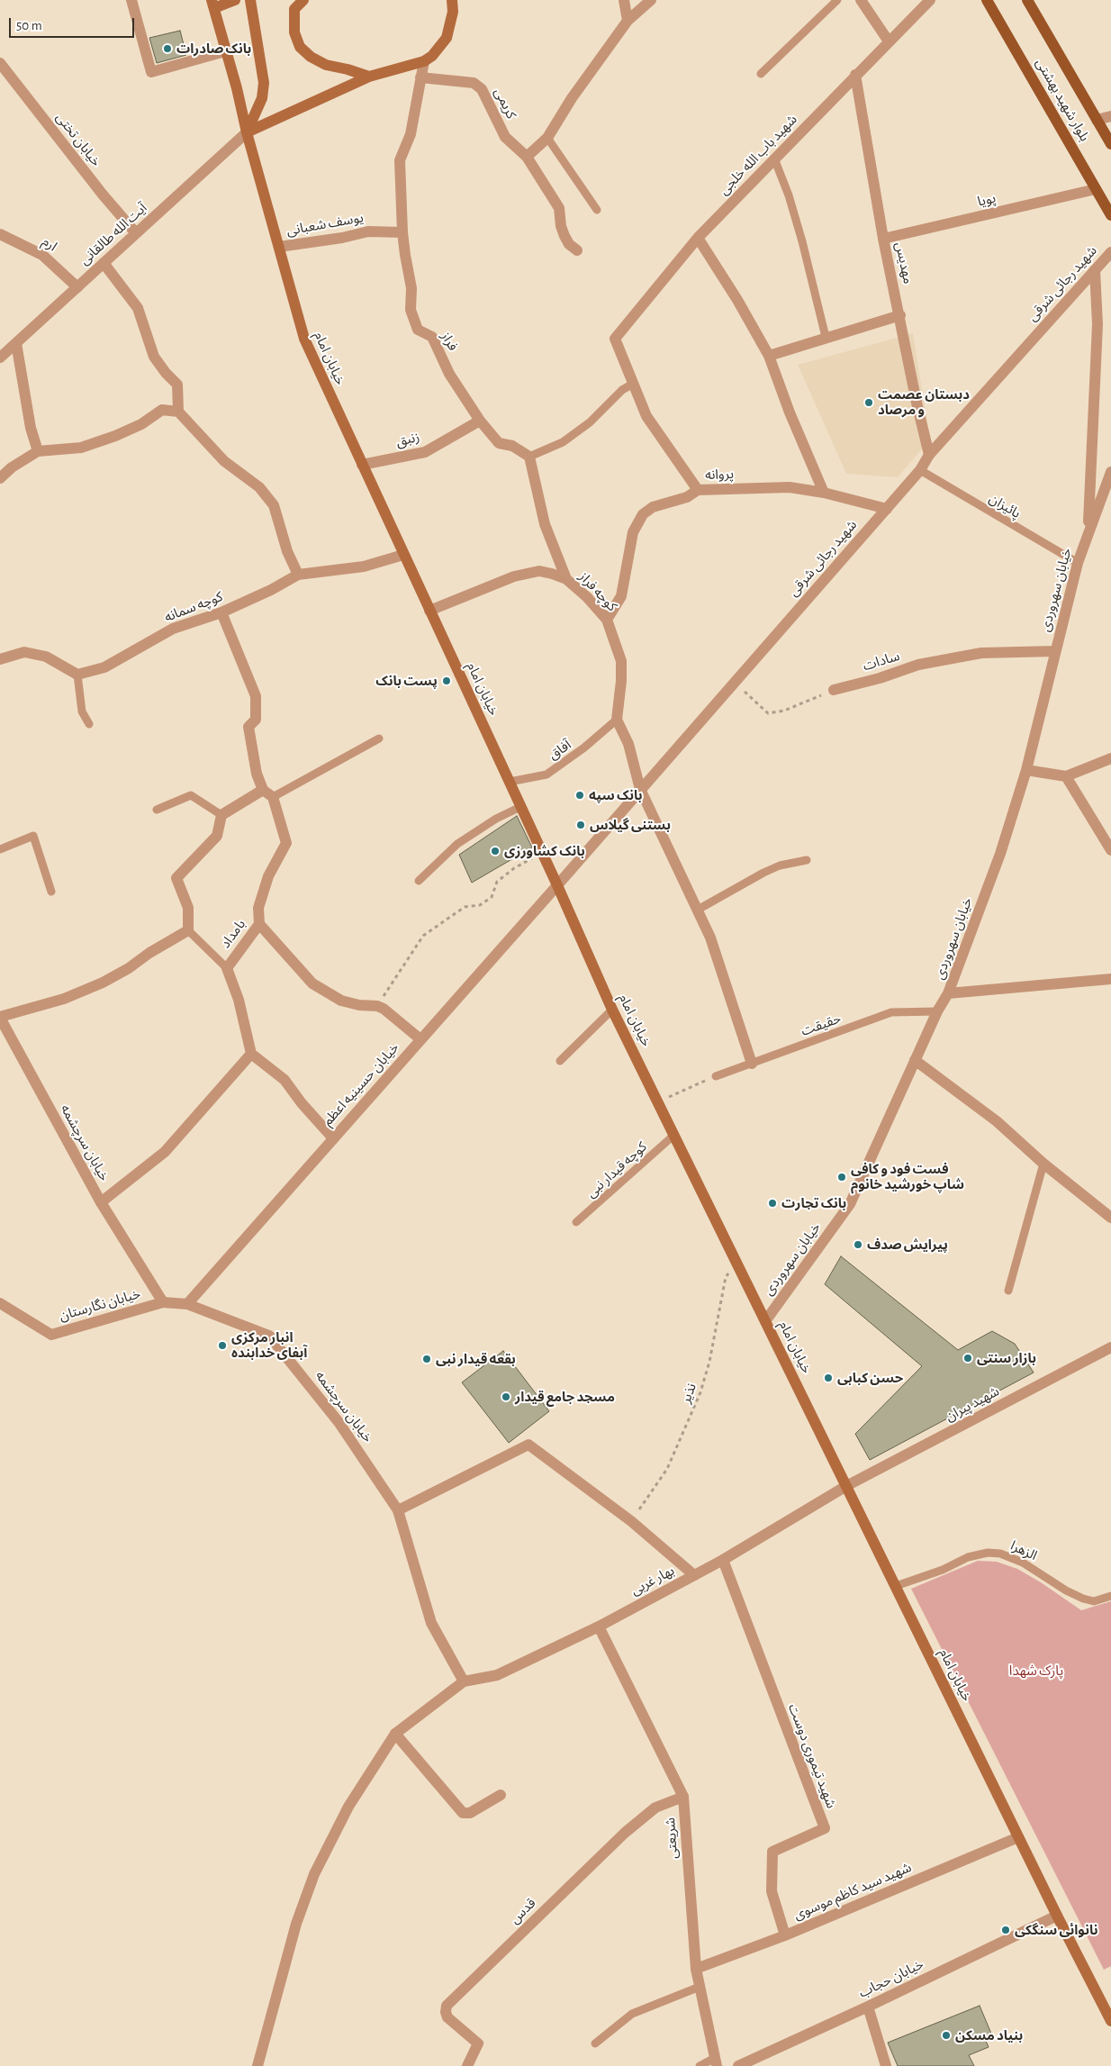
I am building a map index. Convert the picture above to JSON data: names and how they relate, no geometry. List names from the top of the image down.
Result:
{
  "streets": {
    "main road": ["بلوار شهید بهشتی", "خیابان امام"],
    "street": [
      "کریمی",
      "خیابان تختی",
      "شهید باب الله خلجی",
      "پویا",
      "یوسف شعبانی",
      "آیت الله طالقانی",
      "ارم",
      "مهدیس",
      "شهید رجائی شرقی",
      "فراز",
      "زنبق",
      "پروانه",
      "خیابان سهروردی",
      "کوچه فراز",
      "کوچه سمانه",
      "سادات",
      "بامداد",
      "خیابان حسینیه اعظم",
      "خیابان سرچشمه",
      "خیابان نگارستان",
      "شهید پیران",
      "بهار غربی",
      "شهید تیموری دوست",
      "شریعتی",
      "شهید سید کاظم موسوی",
      "قدس",
      "خیابان حجاب"
    ],
    "lane": [
      "پائیزان",
      "آفاق",
      "حقیقت",
      "کوچه قیدار نبی",
      "الزهرا"
    ],
    "path": ["نذیر"]
  },
  "crossings": [
    ["بلوار شهید بهشتی", "پویا"],
    ["کریمی", "فراز"],
    ["خیابان تختی", "آیت الله طالقانی"],
    ["شهید باب الله خلجی", "مهدیس"],
    ["پویا", "مهدیس"],
    ["یوسف شعبانی", "فراز"],
    ["یوسف شعبانی", "خیابان امام"],
    ["آیت الله طالقانی", "ارم"],
    ["آیت الله طالقانی", "خیابان امام"],
    ["مهدیس", "شهید رجائی شرقی"],
    ["شهید رجائی شرقی", "خیابان امام"],
    ["شهید رجائی شرقی", "پروانه"],
    ["شهید رجائی شرقی", "پائیزان"],
    ["شهید رجائی شرقی", "خیابان سهروردی"],
    ["شهید رجائی شرقی", "خیابان حسینیه اعظم"],
    ["فراز", "زنبق"],
    ["خیابان امام", "زنبق"],
    ["خیابان امام", "خیابان سهروردی"],
    ["خیابان امام", "کوچه فراز"],
    ["خیابان امام", "کوچه سمانه"],
    ["خیابان امام", "آفاق"],
    ["خیابان امام", "خیابان حسینیه اعظم"],
    ["خیابان امام", "کوچه قیدار نبی"],
    ["خیابان امام", "نذیر"],
    ["خیابان امام", "شهید پیران"],
    ["خیابان امام", "الزهرا"],
    ["خیابان امام", "بهار غربی"],
    ["خیابان امام", "شهید سید کاظم موسوی"],
    ["خیابان امام", "خیابان حجاب"],
    ["پروانه", "کوچه فراز"],
    ["پائیزان", "خیابان سهروردی"],
    ["خیابان سهروردی", "سادات"],
    ["خیابان سهروردی", "حقیقت"],
    ["کوچه فراز", "آفاق"],
    ["خیابان حسینیه اعظم", "خیابان سرچشمه"],
    ["خیابان سرچشمه", "خیابان نگارستان"],
    ["خیابان سرچشمه", "بهار غربی"],
    ["شهید پیران", "بهار غربی"],
    ["بهار غربی", "شهید تیموری دوست"],
    ["بهار غربی", "شریعتی"],
    ["شهید تیموری دوست", "شهید سید کاظم موسوی"],
    ["شریعتی", "شهید سید کاظم موسوی"],
    ["شریعتی", "قدس"]
  ],
  "parks": ["پارک شهدا"],
  "places": [
    "بانک صادرات",
    "دبستان عصمت و مرصاد",
    "پست بانک",
    "بانک سپه",
    "بستنی گیلاس",
    "بانک کشاورزی",
    "فست فود و کافی شاپ خورشید خانوم",
    "بانک تجارت",
    "پیرایش صدف",
    "انبار مرکزی آبفای خدابنده",
    "بازار سنتی",
    "بقعه قیدار نبی",
    "حسن کبابی",
    "مسجد جامع قیدار",
    "نانوائی سنگکی",
    "بنیاد مسکن"
  ],
  "scale_bar": "50 m"
}
